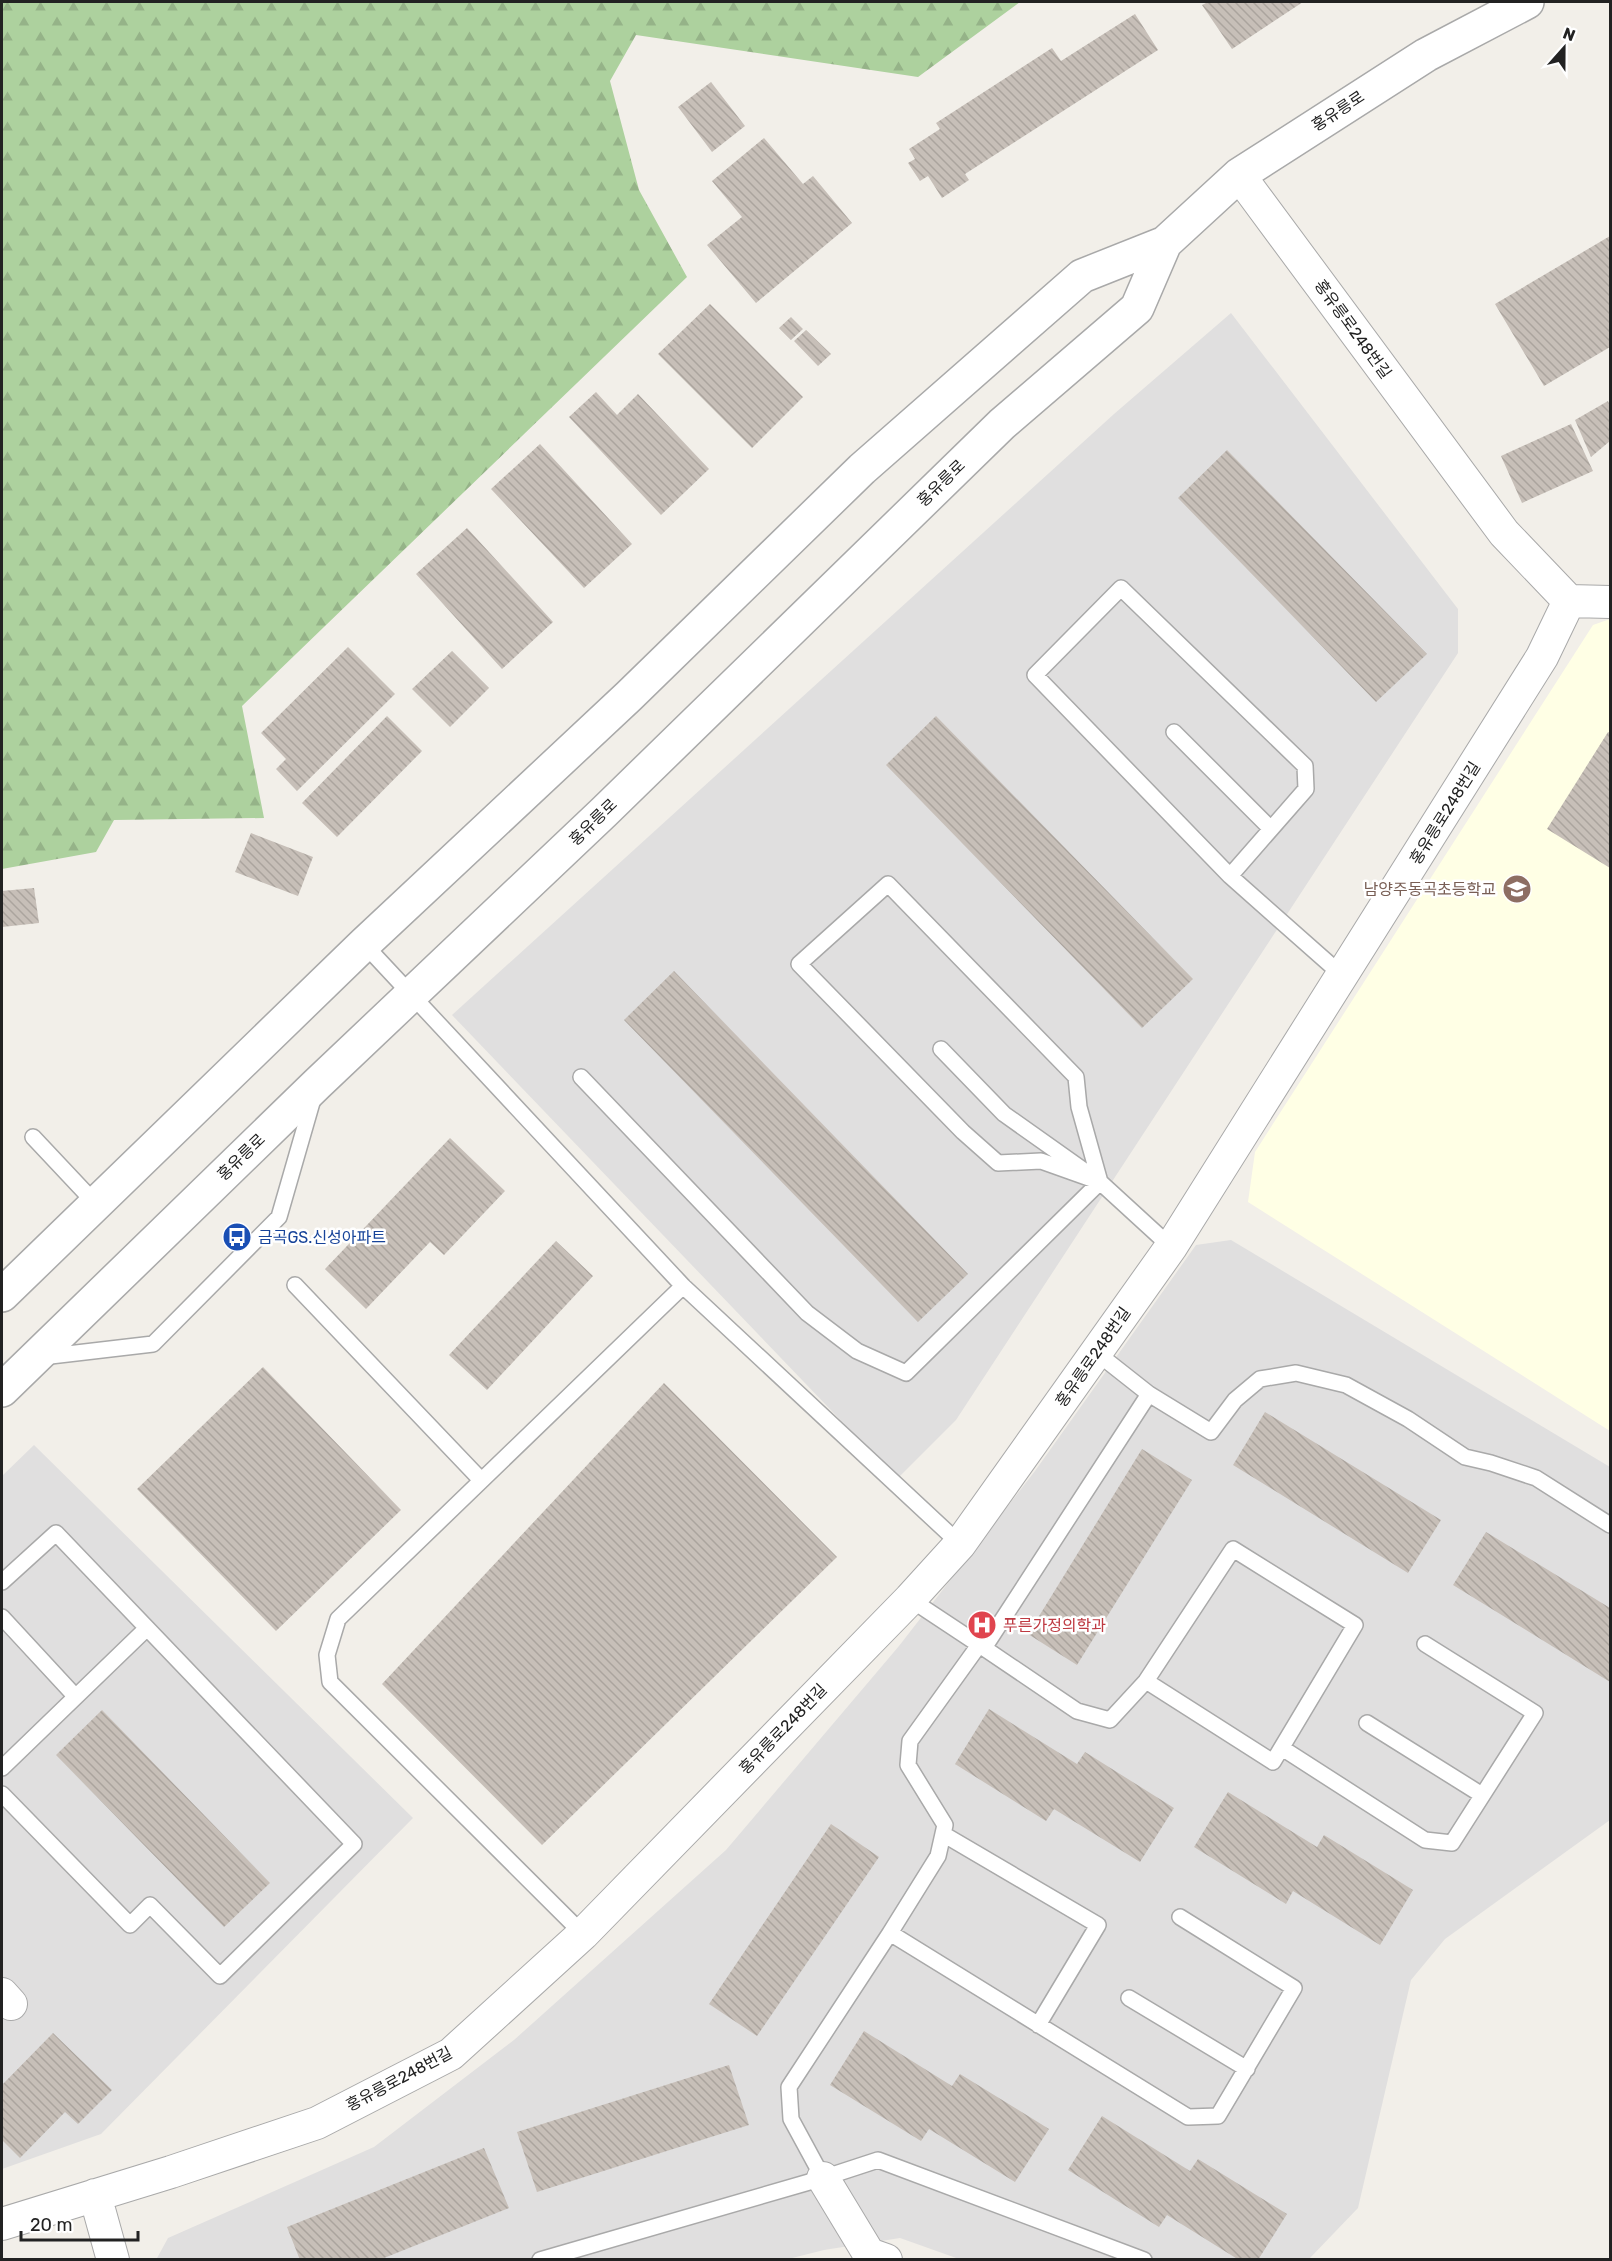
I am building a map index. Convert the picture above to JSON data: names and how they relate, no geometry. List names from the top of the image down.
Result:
{
  "streets": {
    "street": ["홍유릉로", "홍유릉로248번길"]
  },
  "crossings": [
    ["홍유릉로", "홍유릉로248번길"]
  ],
  "places": {
    "school or university": ["남양주동곡초등학교"],
    "bus stop": ["금곡GS.신성아파트"],
    "hospital": ["푸른가정의학과"]
  },
  "scale_bar": "20 m",
  "north": "top"
}
